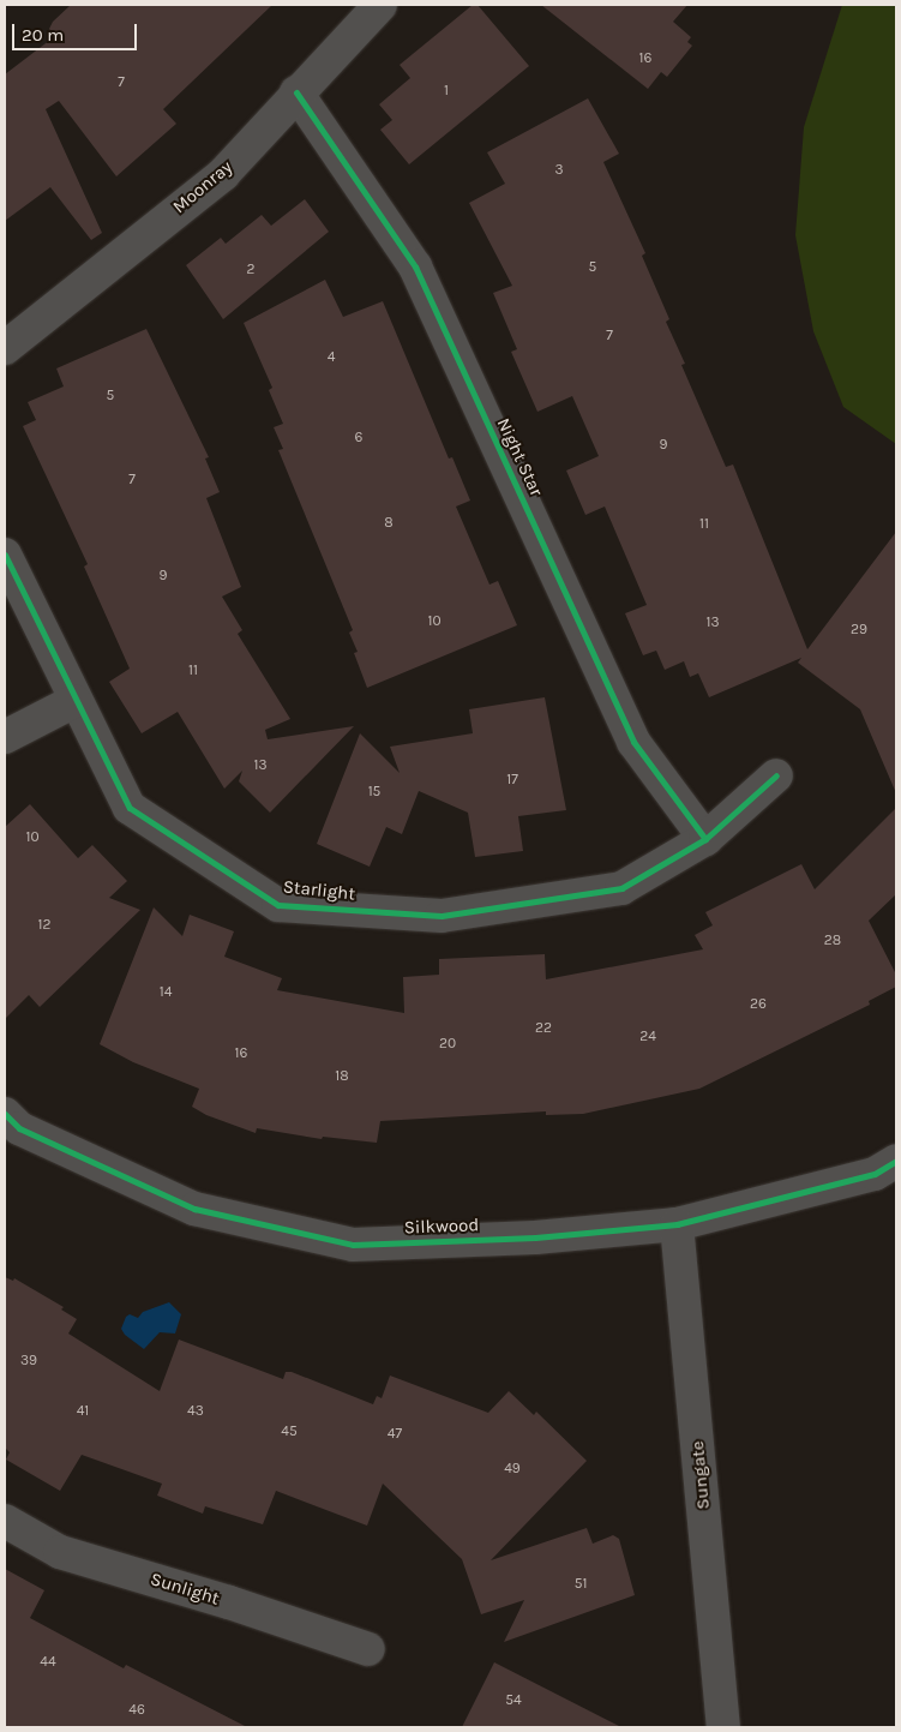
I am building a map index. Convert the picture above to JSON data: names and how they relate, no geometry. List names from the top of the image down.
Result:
{
  "streets": {
    "street": [
      "Moonray",
      "Night Star",
      "Starlight",
      "Silkwood",
      "Sungate",
      "Sunlight"
    ]
  },
  "crossings": [
    ["Moonray", "Night Star"],
    ["Night Star", "Starlight"],
    ["Silkwood", "Sungate"]
  ],
  "house_numbers": [
    "16",
    "7",
    "1",
    "3",
    "5",
    "2",
    "7",
    "4",
    "5",
    "6",
    "9",
    "7",
    "8",
    "11",
    "9",
    "10",
    "13",
    "29",
    "11",
    "13",
    "17",
    "15",
    "10",
    "12",
    "28",
    "14",
    "26",
    "22",
    "24",
    "20",
    "16",
    "18",
    "39",
    "41",
    "43",
    "45",
    "47",
    "49",
    "51",
    "44",
    "54",
    "46"
  ],
  "scale_bar": "20 m"
}
